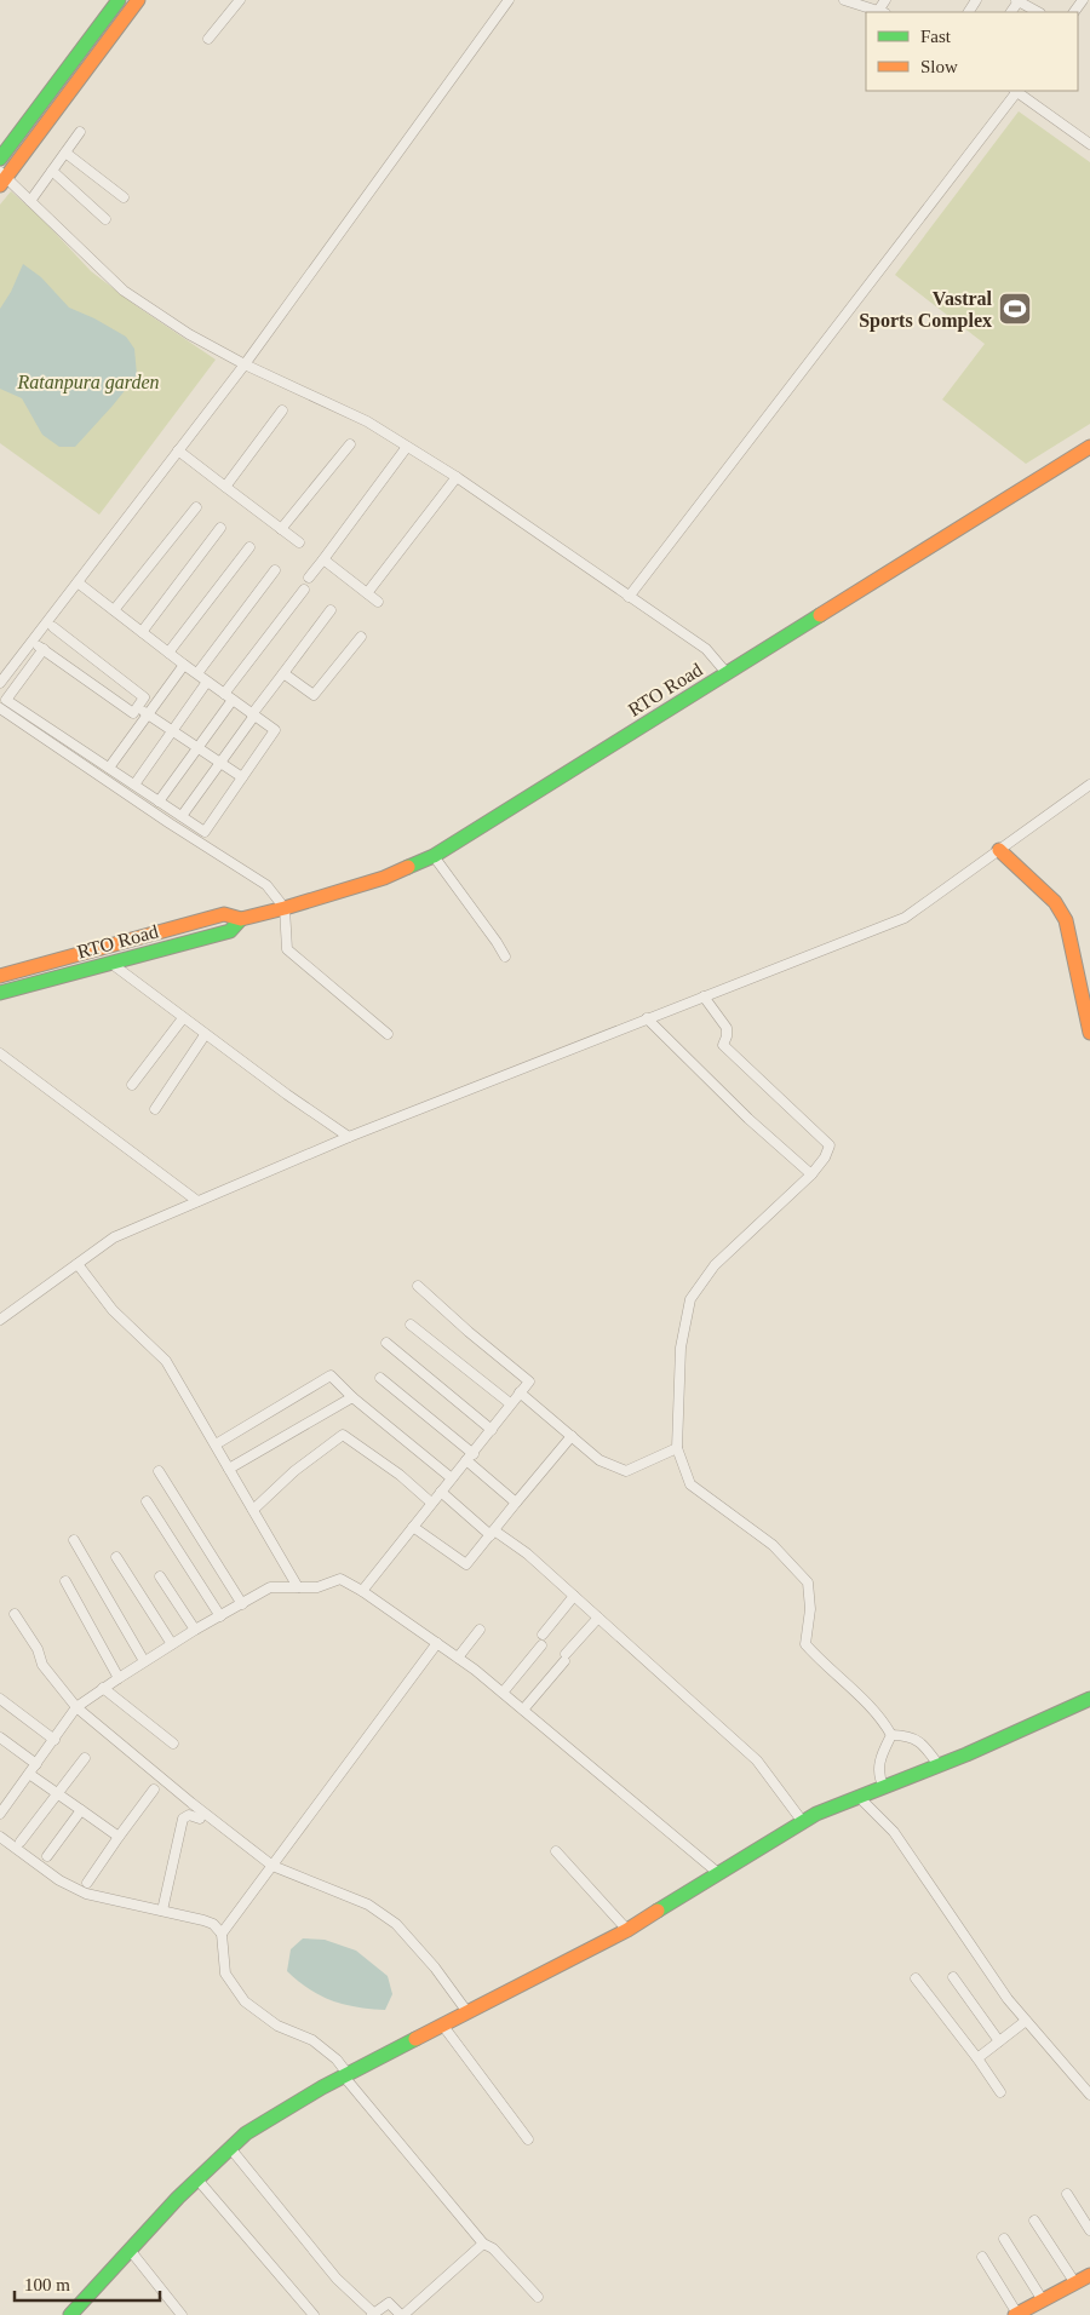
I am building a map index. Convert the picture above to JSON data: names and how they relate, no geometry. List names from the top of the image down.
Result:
{
  "streets": {
    "street": ["RTO Road"]
  },
  "parks": ["Ratanpura garden"],
  "places": {
    "sports": ["Vastral Sports Complex"]
  },
  "legend": ["Fast", "Slow"],
  "scale_bar": "100 m"
}
